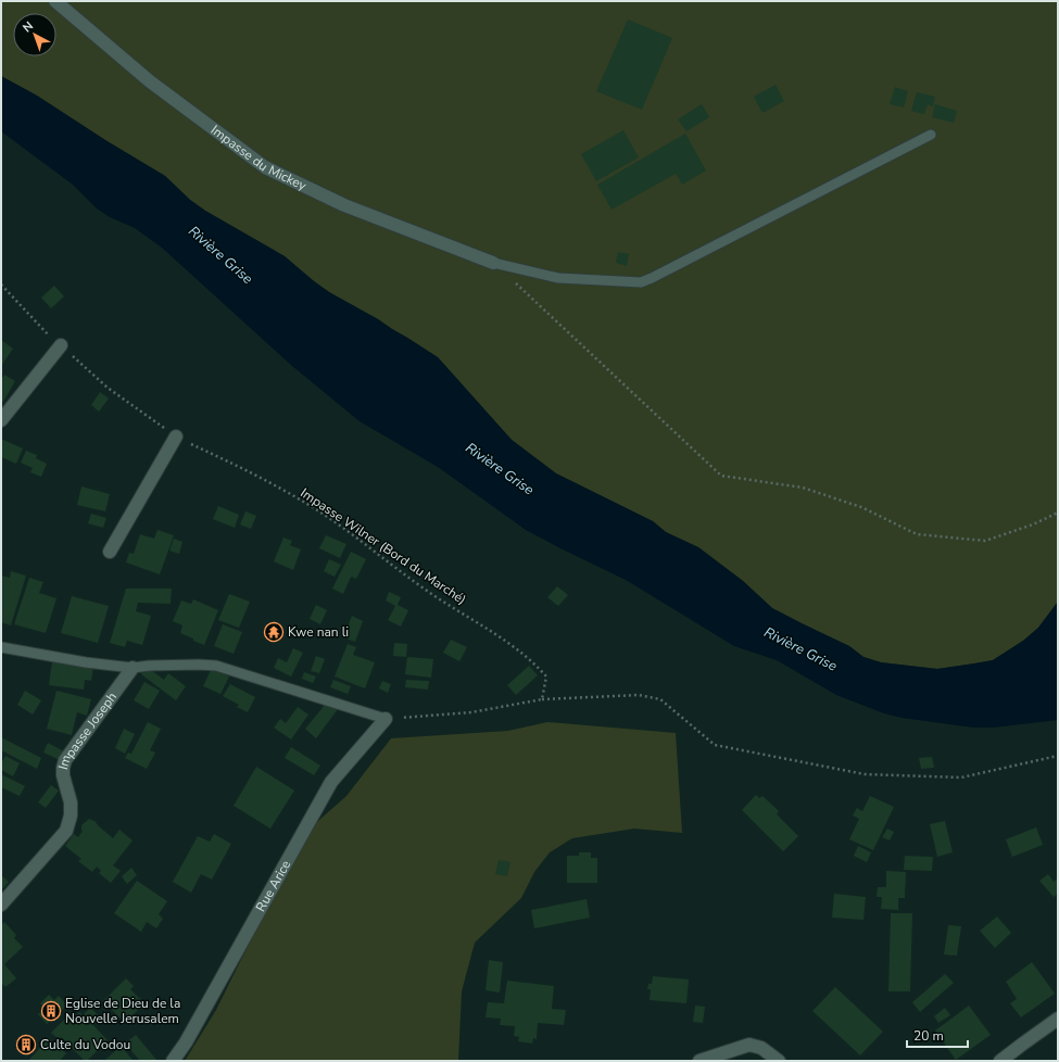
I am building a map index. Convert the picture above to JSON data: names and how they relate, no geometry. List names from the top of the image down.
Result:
{
  "streets": {
    "street": ["Impasse du Mickey", "Impasse Joseph", "Rue Arice"],
    "path": ["Impasse Wilner (Bord du Marché)"]
  },
  "water": ["Rivière Grise"],
  "places": {
    "temple": ["Kwe nan li"],
    "building": ["Eglise de Dieu de la Nouvelle Jerusalem", "Culte du Vodou"]
  },
  "scale_bar": "20 m",
  "north": "top left"
}
